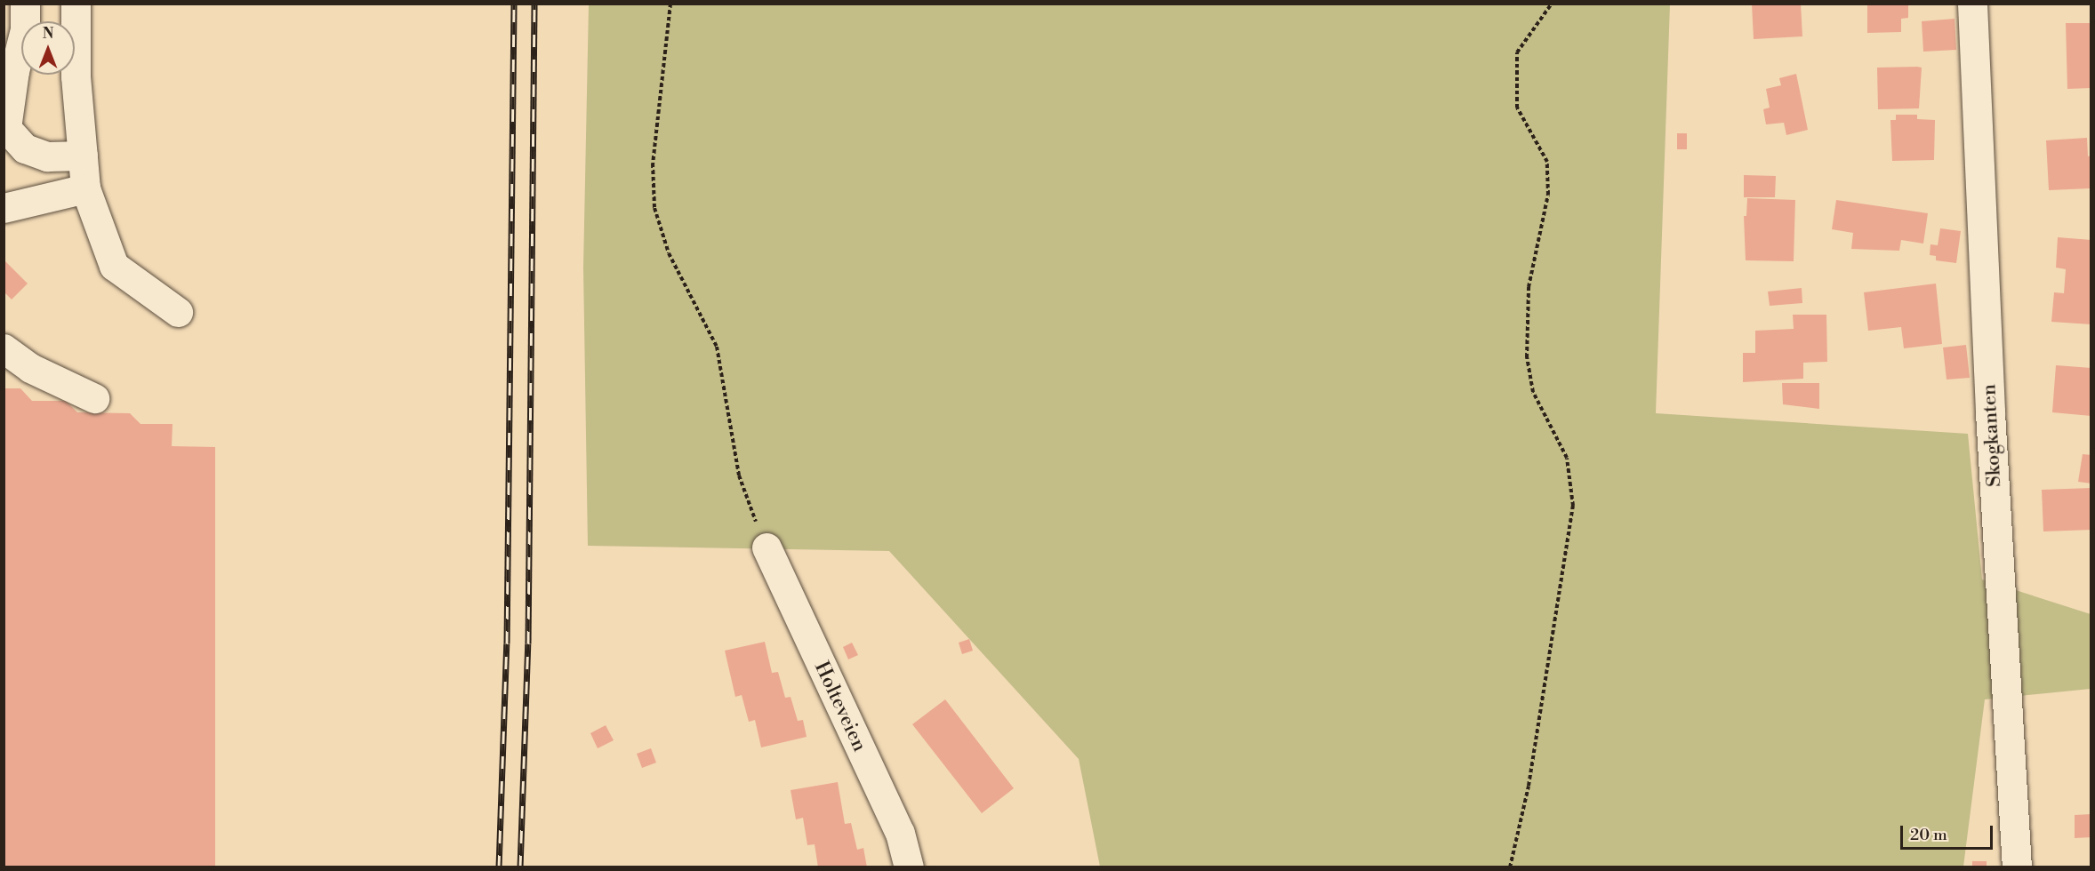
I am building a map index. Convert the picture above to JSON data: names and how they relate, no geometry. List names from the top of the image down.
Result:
{
  "streets": {
    "street": ["Skogkanten", "Holteveien"]
  },
  "scale_bar": "20 m",
  "north": "top"
}
